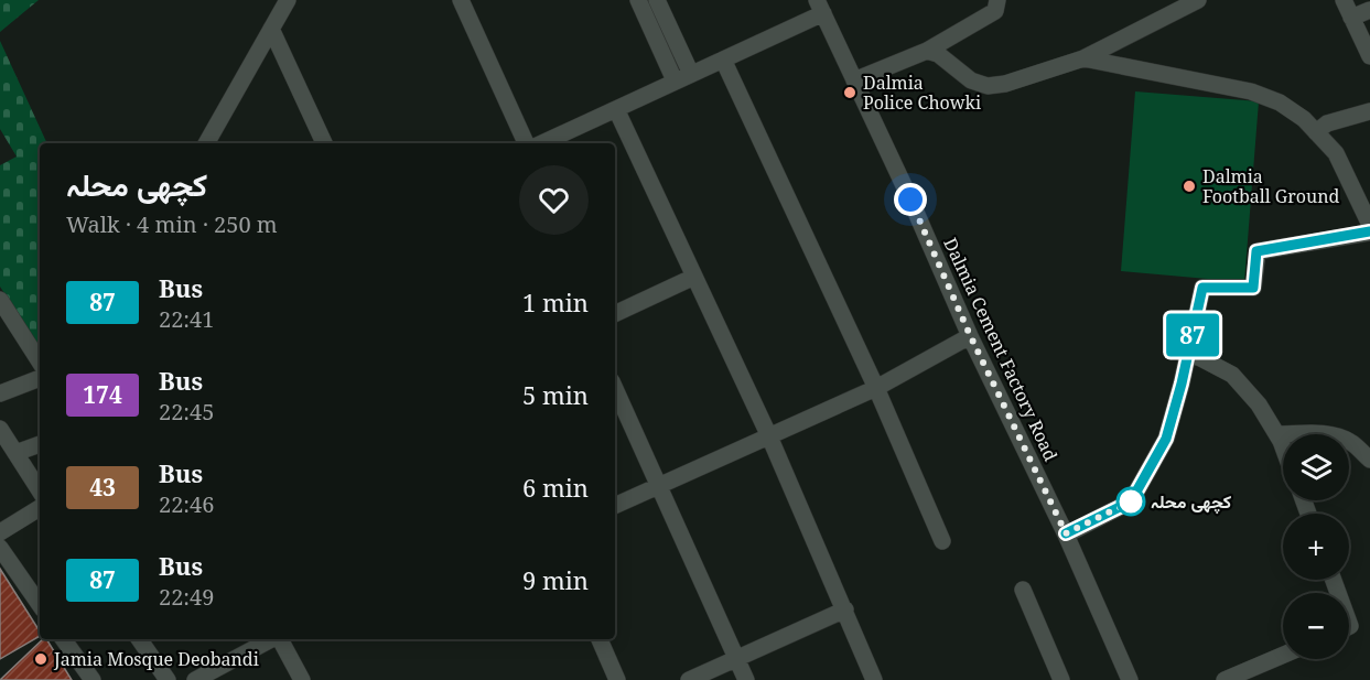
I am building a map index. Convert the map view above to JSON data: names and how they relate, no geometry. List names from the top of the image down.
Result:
{
  "streets": {
    "street": ["Dalmia Cement Factory Road"]
  },
  "places": [
    "Dalmia Police Chowki",
    "Dalmia Football Ground",
    "کچھی محلہ",
    "Jamia Mosque Deobandi"
  ],
  "lines": ["bus line 87"],
  "page": {
    "on_map": "87",
    "heading": ["کچھی محلہ", "Walk · 4 min · 250 m"],
    "list": [
      {
        "mark": "87",
        "name": "Bus",
        "note": "22:41",
        "value": "1 min"
      },
      {
        "mark": "174",
        "name": "Bus",
        "note": "22:45",
        "value": "5 min"
      },
      {
        "mark": "43",
        "name": "Bus",
        "note": "22:46",
        "value": "6 min"
      },
      {
        "mark": "87",
        "name": "Bus",
        "note": "22:49",
        "value": "9 min"
      }
    ],
    "map_buttons": ["+", "−"]
  }
}
